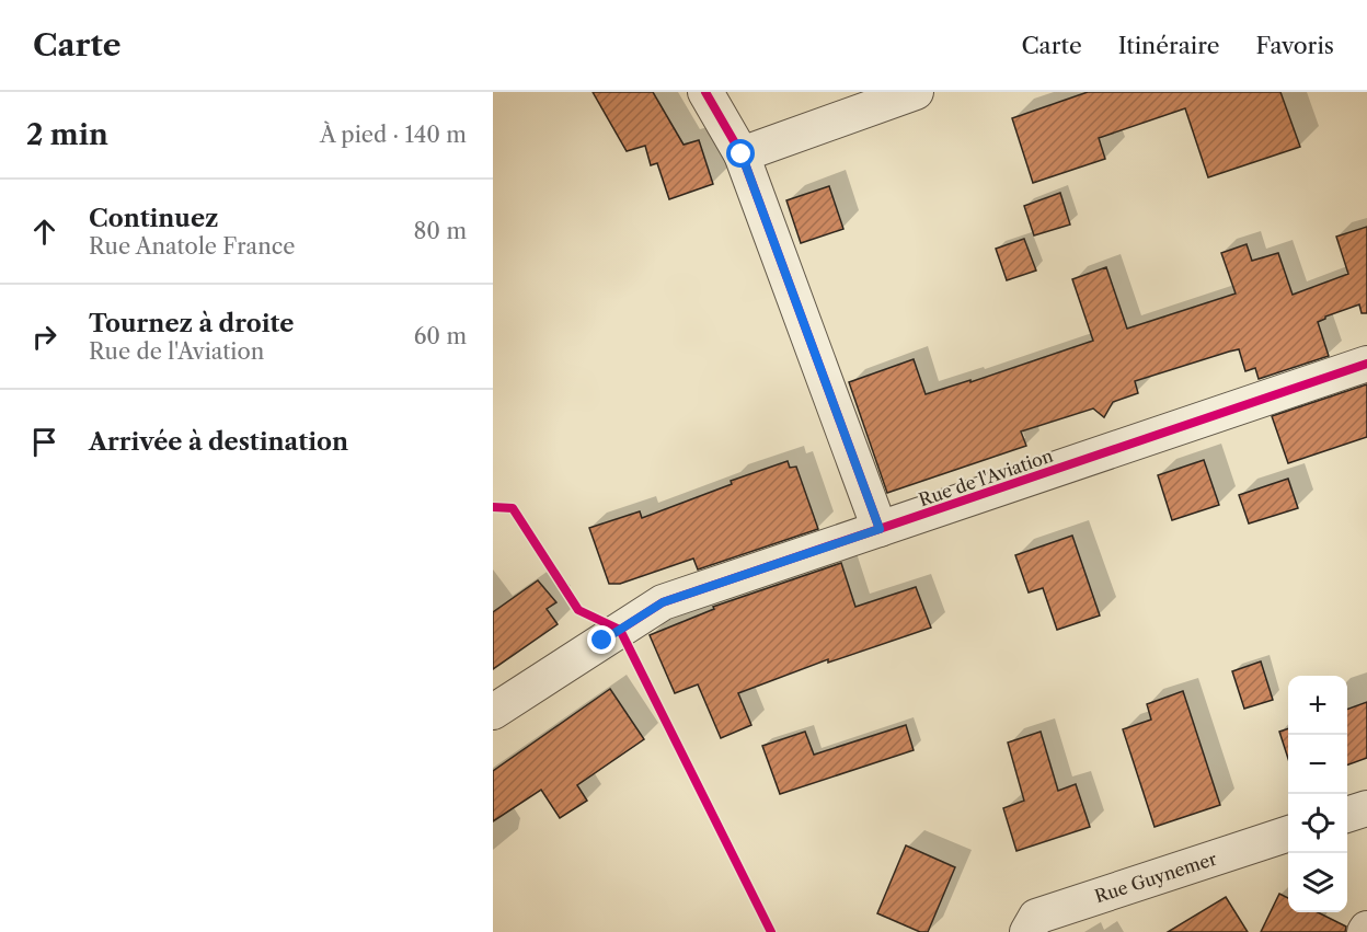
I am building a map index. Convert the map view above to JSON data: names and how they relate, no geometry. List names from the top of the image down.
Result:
{
  "streets": {
    "street": ["Rue de l'Aviation", "Rue Guynemer"]
  },
  "page": {
    "header": "Carte",
    "nav": ["Carte", "Itinéraire", "Favoris"],
    "heading": ["2 min", "À pied · 140 m"],
    "list": [
      ["Continuez", "Rue Anatole France", "80 m"],
      ["Tournez à droite", "Rue de l'Aviation", "60 m"],
      "Arrivée à destination"
    ],
    "map_buttons": ["+", "−"]
  }
}
